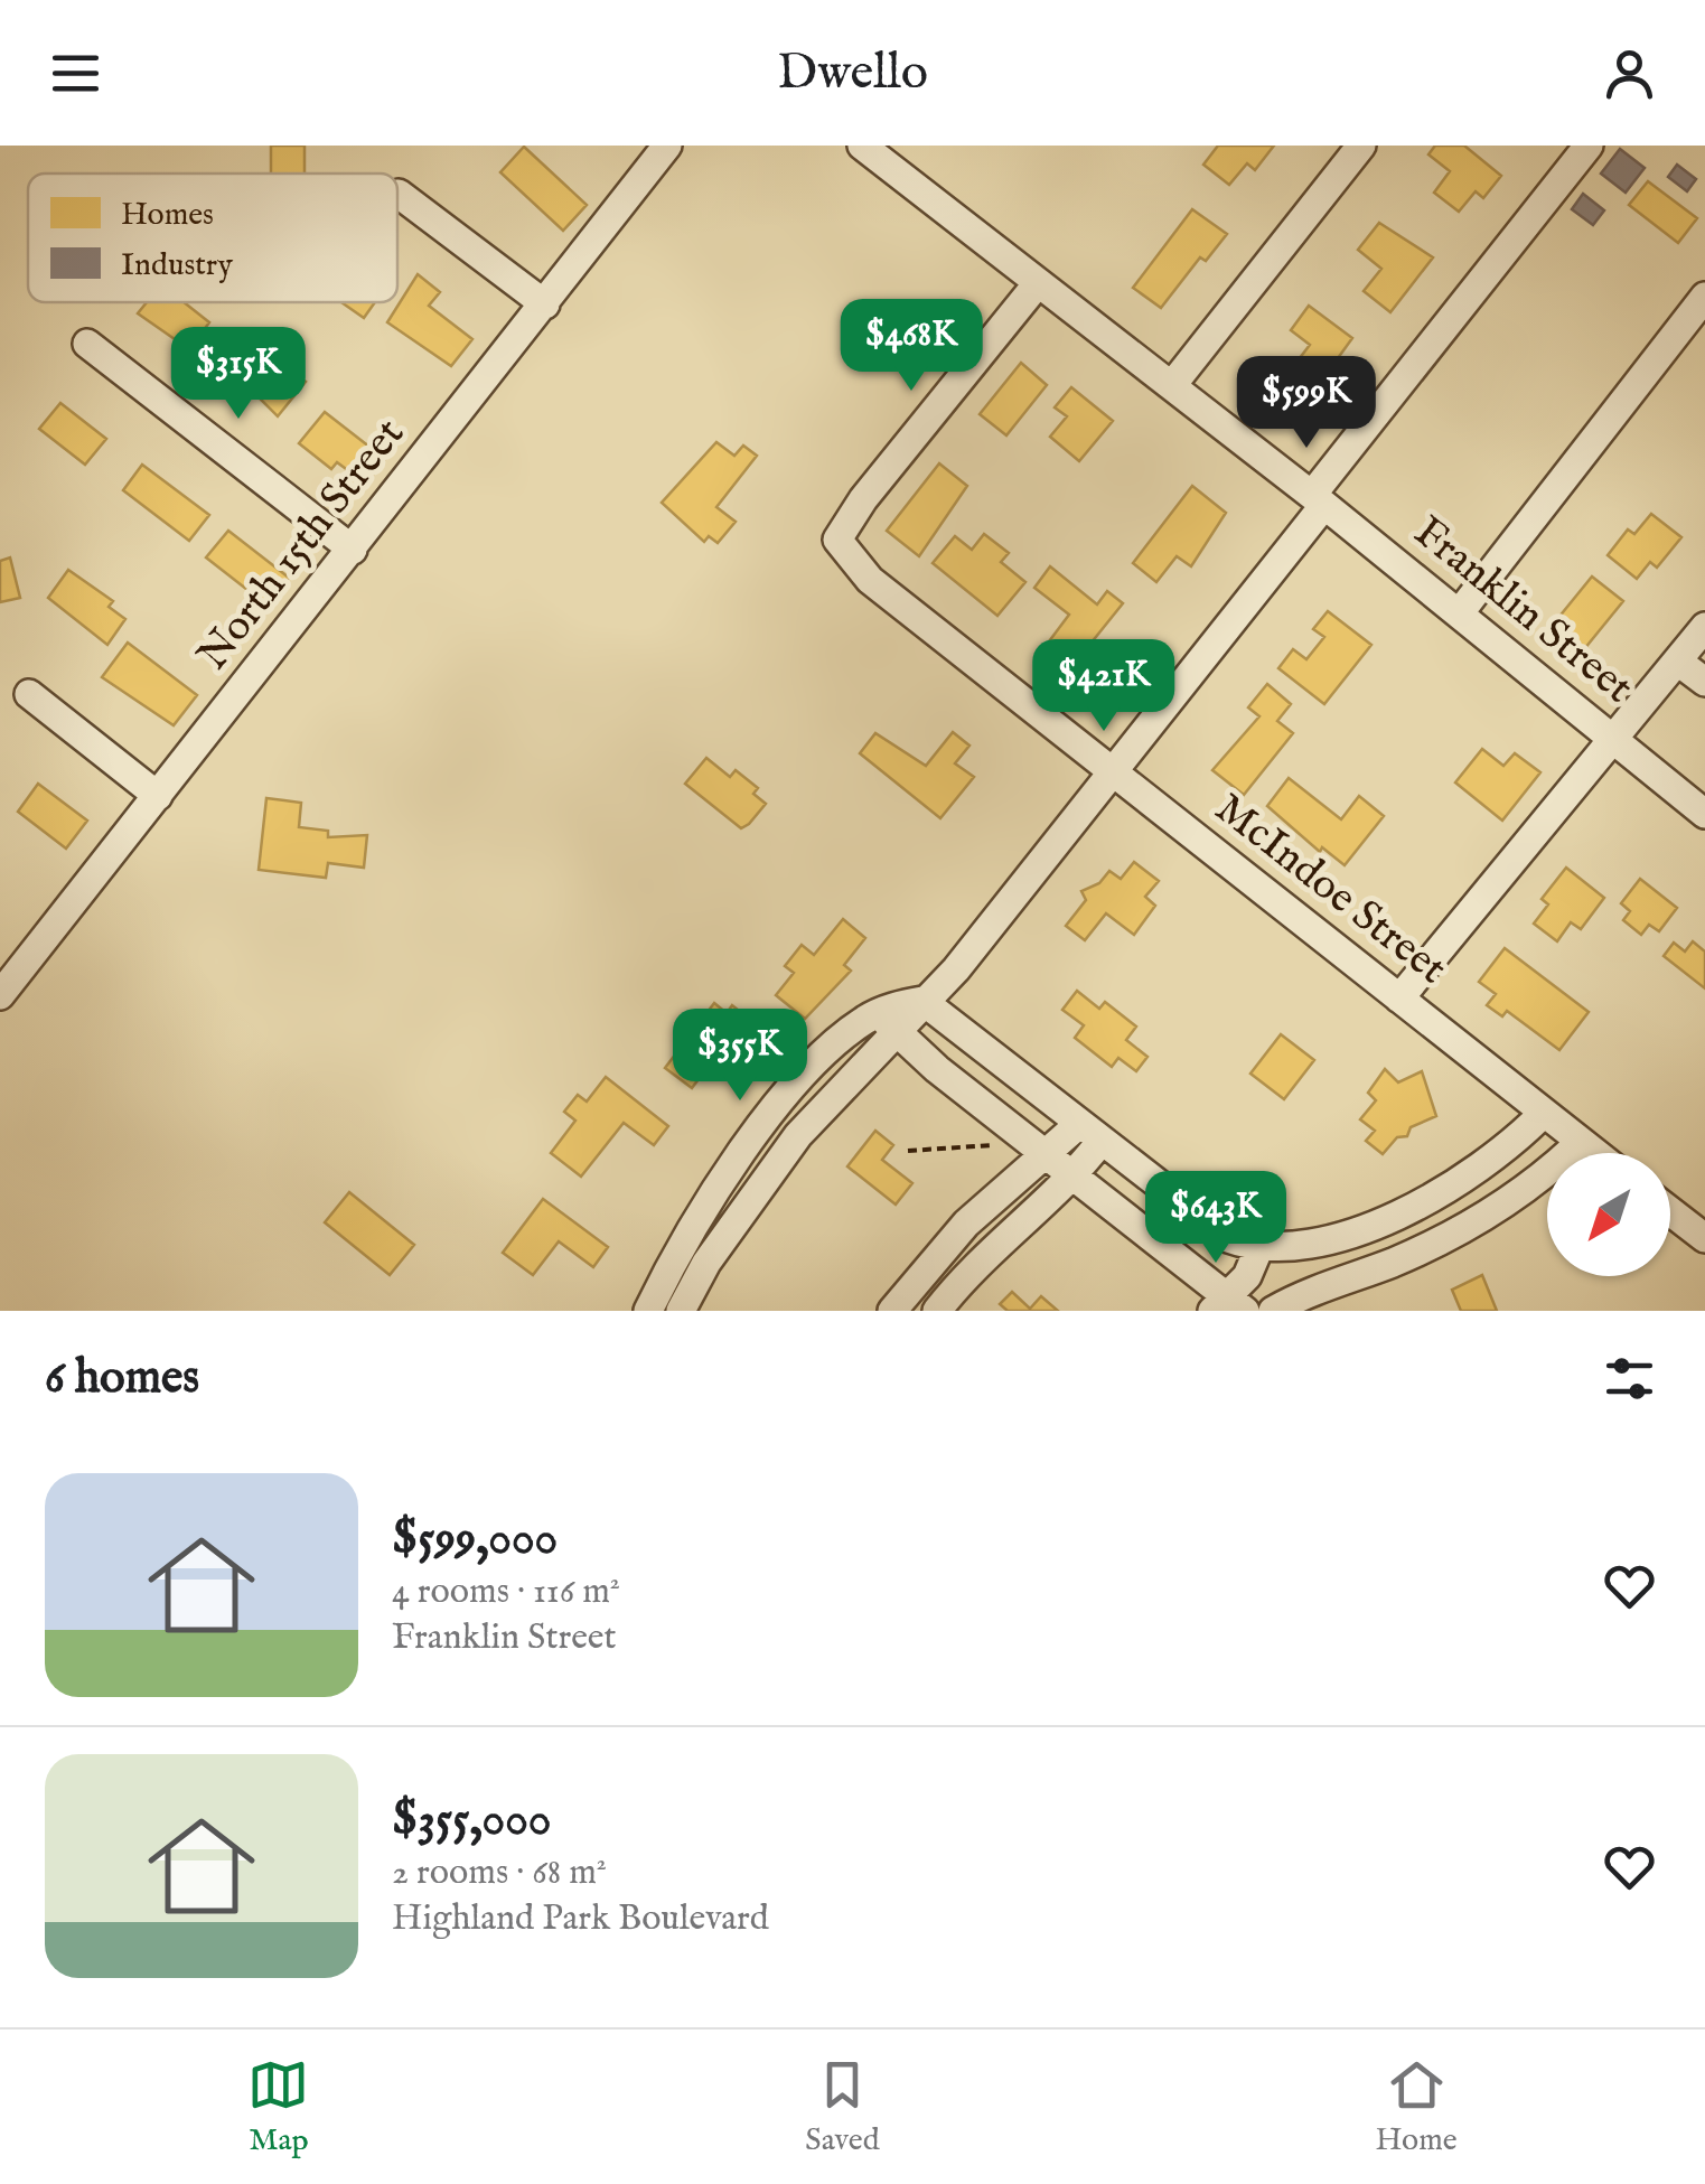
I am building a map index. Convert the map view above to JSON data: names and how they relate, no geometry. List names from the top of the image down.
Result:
{
  "streets": {
    "street": ["North 15th Street", "Franklin Street", "McIndoe Street"]
  },
  "crossings": [
    ["Franklin Street", "McIndoe Street"]
  ],
  "legend": ["Homes", "Industry"],
  "north": "bottom left",
  "page": {
    "header": "Dwello",
    "price": [
      "$468K",
      "$315K",
      "$599K",
      "$421K",
      "$355K",
      "$643K"
    ],
    "heading": "6 homes",
    "list": [
      {
        "name": "$599,000",
        "note": "4 rooms · 116 m² · Franklin Street"
      },
      {
        "name": "$355,000",
        "note": "2 rooms · 68 m² · Highland Park Boulevard"
      }
    ],
    "tabs": ["Map", "Saved", "Home"]
  }
}
